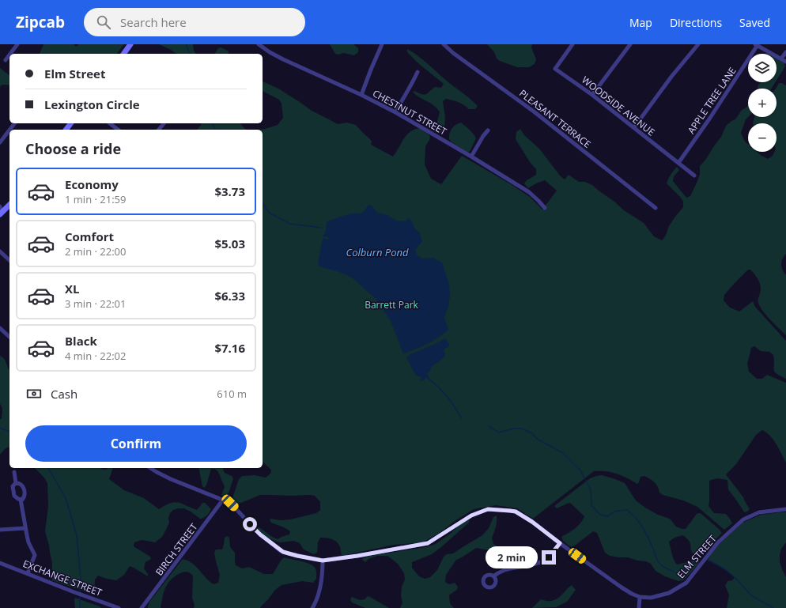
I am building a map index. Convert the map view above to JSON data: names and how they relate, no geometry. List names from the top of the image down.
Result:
{
  "streets": {
    "street": [
      "APPLE TREE LANE",
      "WOODSIDE AVENUE",
      "CHESTNUT STREET",
      "PLEASANT TERRACE",
      "BIRCH STREET",
      "ELM STREET",
      "EXCHANGE STREET"
    ]
  },
  "crossings": [
    ["APPLE TREE LANE", "WOODSIDE AVENUE"],
    ["BIRCH STREET", "ELM STREET"]
  ],
  "water": ["Colburn Pond"],
  "parks": ["Barrett Park"],
  "page": {
    "header": "Zipcab",
    "search": "Search here",
    "nav": ["Map", "Directions", "Saved"],
    "map_buttons": ["+", "−"],
    "banner": ["Elm Street", "Lexington Circle"],
    "heading": "Choose a ride",
    "list": [
      {
        "name": "Economy",
        "note": "1 min · 21:59",
        "value": "$3.73"
      },
      {
        "name": "Comfort",
        "note": "2 min · 22:00",
        "value": "$5.03"
      },
      {
        "name": "XL",
        "note": "3 min · 22:01",
        "value": "$6.33"
      },
      {
        "name": "Black",
        "note": "4 min · 22:02",
        "value": "$7.16"
      }
    ],
    "pay": ["Cash", "610 m"],
    "buttons": "Confirm",
    "bubble": "2 min"
  }
}
